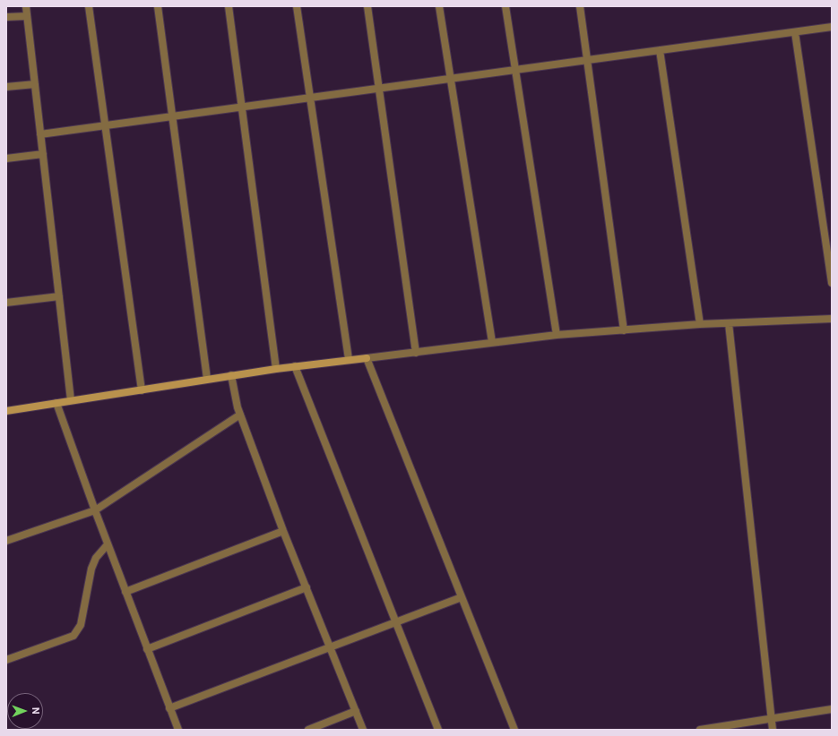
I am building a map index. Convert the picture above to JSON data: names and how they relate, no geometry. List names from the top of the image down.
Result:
{
  "north": "right"
}
